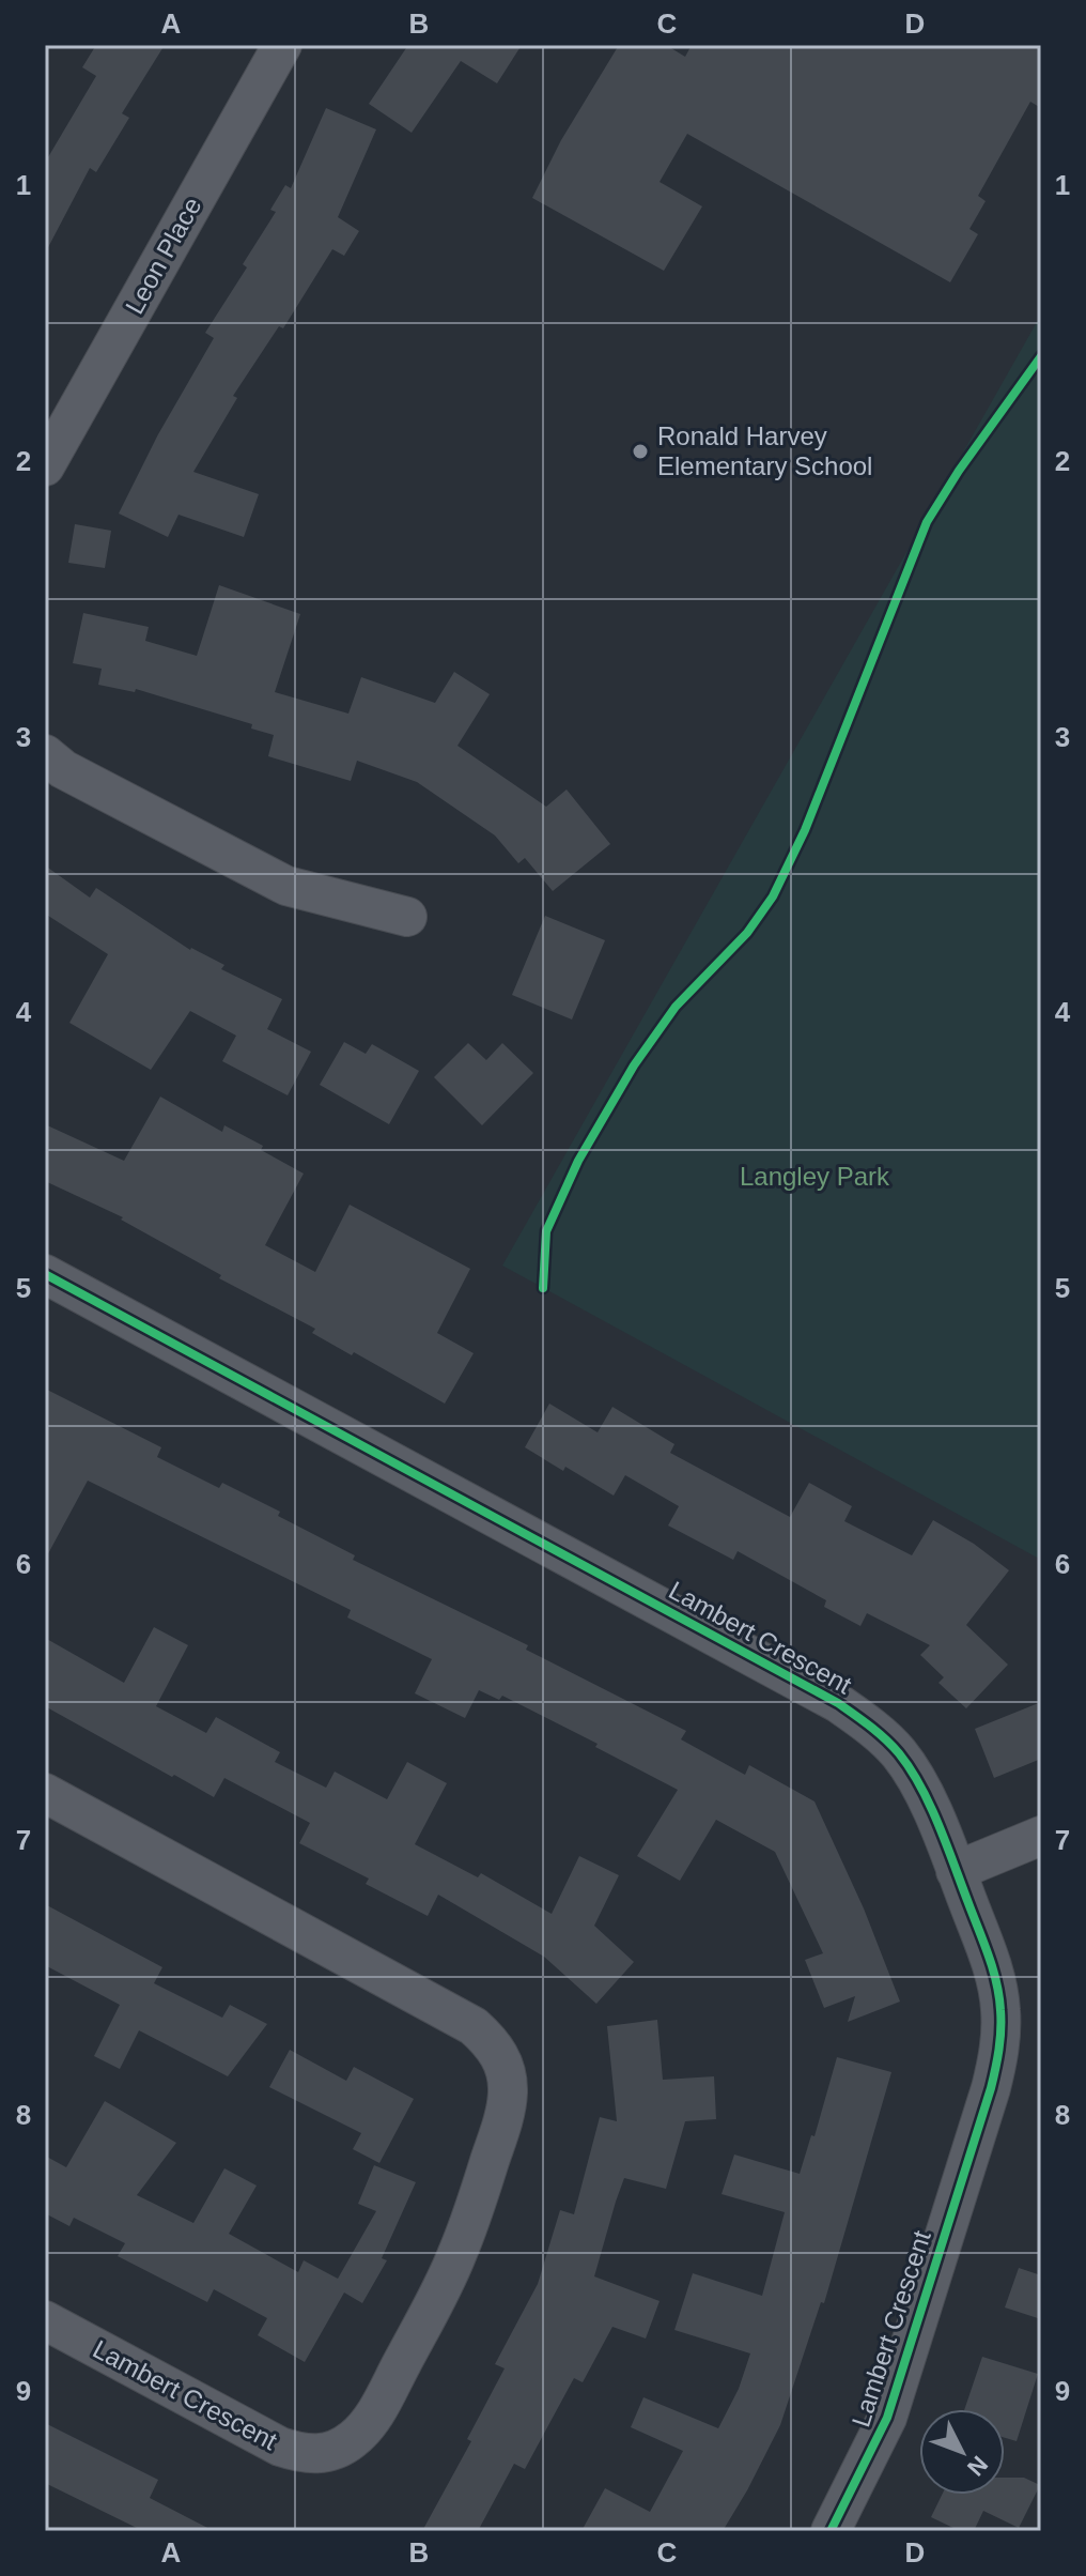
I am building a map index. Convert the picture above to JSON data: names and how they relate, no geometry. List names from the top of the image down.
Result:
{
  "streets": {
    "street": ["Leon Place", "Lambert Crescent"]
  },
  "parks": ["Langley Park"],
  "places": ["Ronald Harvey Elementary School"],
  "north": "bottom right",
  "grid": {
    "columns": [
      "A",
      "B",
      "C",
      "D"
    ],
    "rows": [
      "1",
      "2",
      "3",
      "4",
      "5",
      "6",
      "7",
      "8",
      "9"
    ]
  }
}
